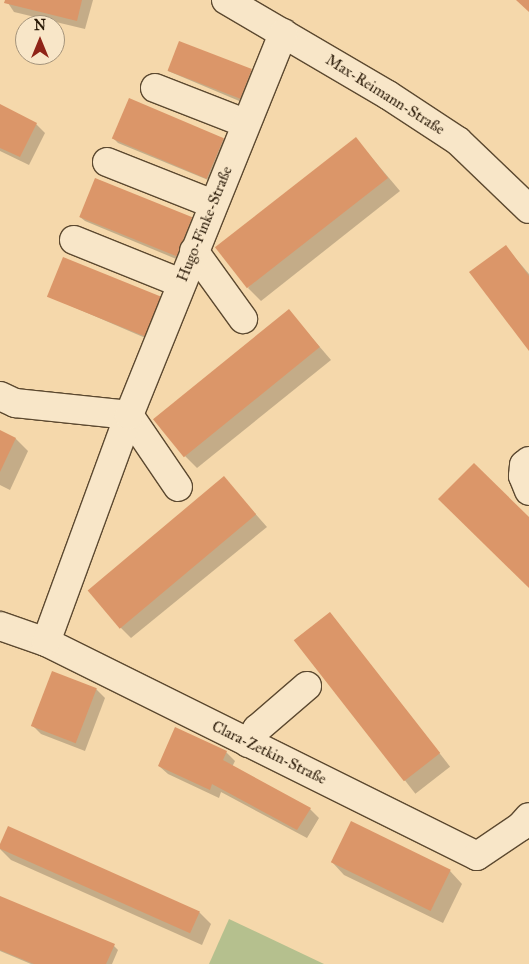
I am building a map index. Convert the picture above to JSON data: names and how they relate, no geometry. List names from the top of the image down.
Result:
{
  "streets": {
    "street": ["Max-Reimann-Straße", "Hugo-Finke-Straße", "Clara-Zetkin-Straße"]
  },
  "crossings": [
    ["Max-Reimann-Straße", "Hugo-Finke-Straße"],
    ["Hugo-Finke-Straße", "Clara-Zetkin-Straße"]
  ],
  "north": "top"
}
